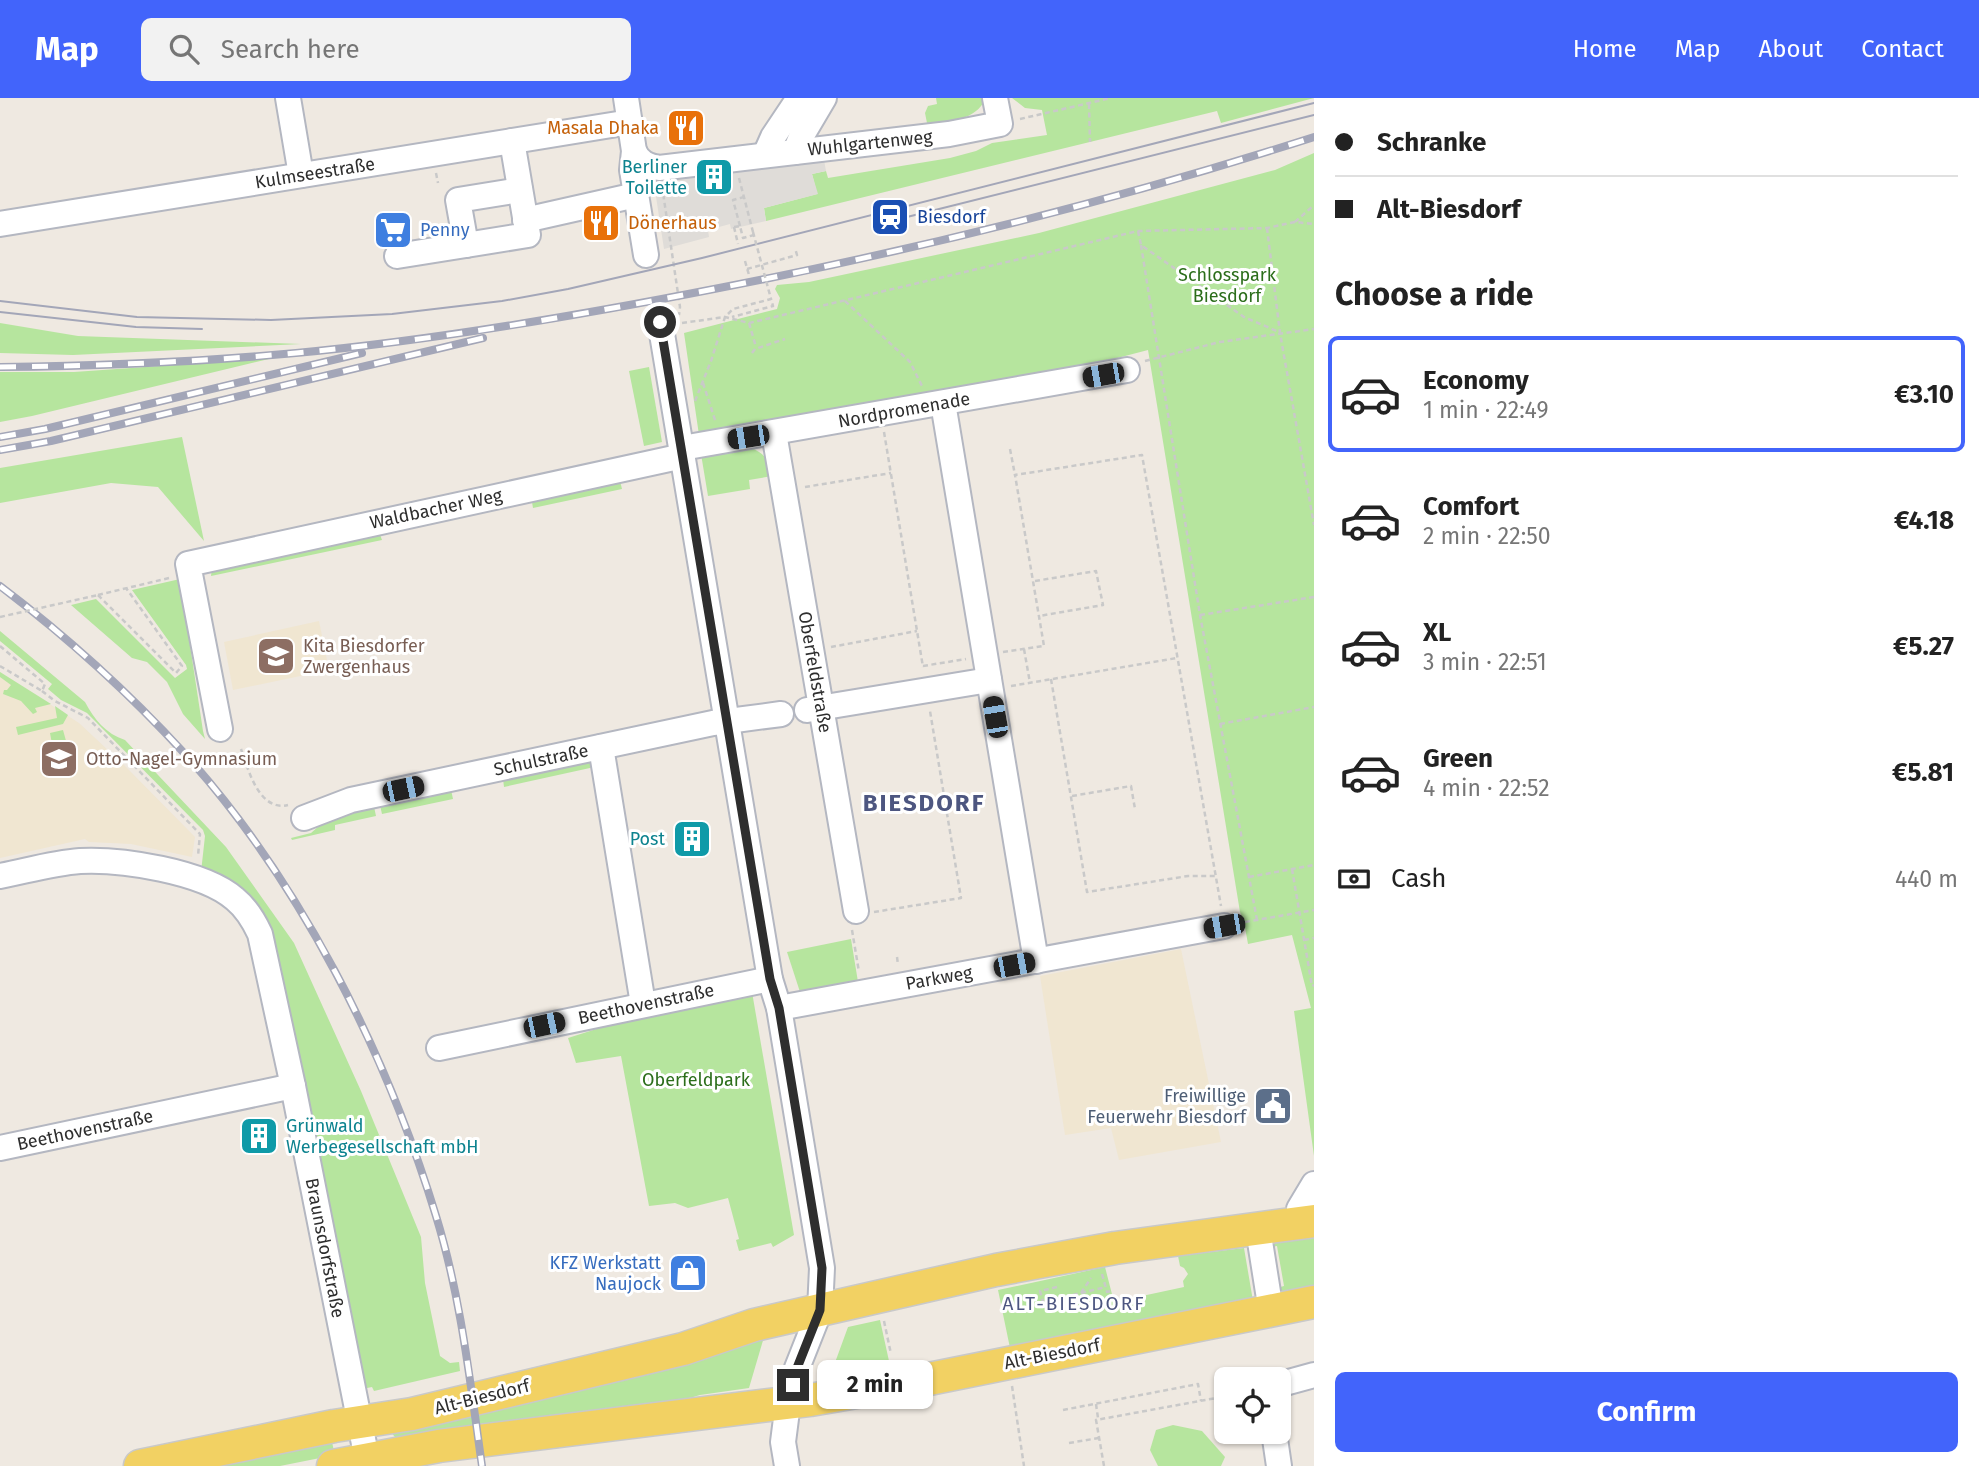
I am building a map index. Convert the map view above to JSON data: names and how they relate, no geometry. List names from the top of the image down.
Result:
{
  "streets": {
    "main road": ["Alt-Biesdorf"],
    "street": [
      "Wuhlgartenweg",
      "Kulmseestraße",
      "Nordpromenade",
      "Waldbacher Weg",
      "Oberfeldstraße",
      "Schulstraße",
      "Parkweg",
      "Beethovenstraße",
      "Braunsdorfstraße"
    ]
  },
  "crossings": [
    ["Nordpromenade", "Waldbacher Weg"],
    ["Nordpromenade", "Oberfeldstraße"],
    ["Beethovenstraße", "Braunsdorfstraße"],
    ["Braunsdorfstraße", "Alt-Biesdorf"]
  ],
  "districts": ["BIESDORF", "ALT-BIESDORF"],
  "parks": ["Schlosspark Biesdorf", "Oberfeldpark"],
  "places": {
    "restaurant": ["Masala Dhaka", "Dönerhaus"],
    "building": ["Berliner Toilette", "Post", "Grünwald Werbegesellschaft mbH"],
    "station": ["Biesdorf"],
    "supermarket": ["Penny"],
    "school or university": ["Kita Biesdorfer Zwergenhaus", "Otto-Nagel-Gymnasium"],
    "public building": ["Freiwillige Feuerwehr Biesdorf"],
    "shop": ["KFZ Werkstatt Naujock"]
  },
  "page": {
    "header": "Map",
    "search": "Search here",
    "nav": [
      "Home",
      "Map",
      "About",
      "Contact"
    ],
    "banner": ["Schranke", "Alt-Biesdorf"],
    "heading": "Choose a ride",
    "list": [
      {
        "name": "Economy",
        "note": "1 min · 22:49",
        "value": "€3.10"
      },
      {
        "name": "Comfort",
        "note": "2 min · 22:50",
        "value": "€4.18"
      },
      {
        "name": "XL",
        "note": "3 min · 22:51",
        "value": "€5.27"
      },
      {
        "name": "Green",
        "note": "4 min · 22:52",
        "value": "€5.81"
      }
    ],
    "pay": ["Cash", "440 m"],
    "buttons": "Confirm",
    "bubble": "2 min"
  }
}
